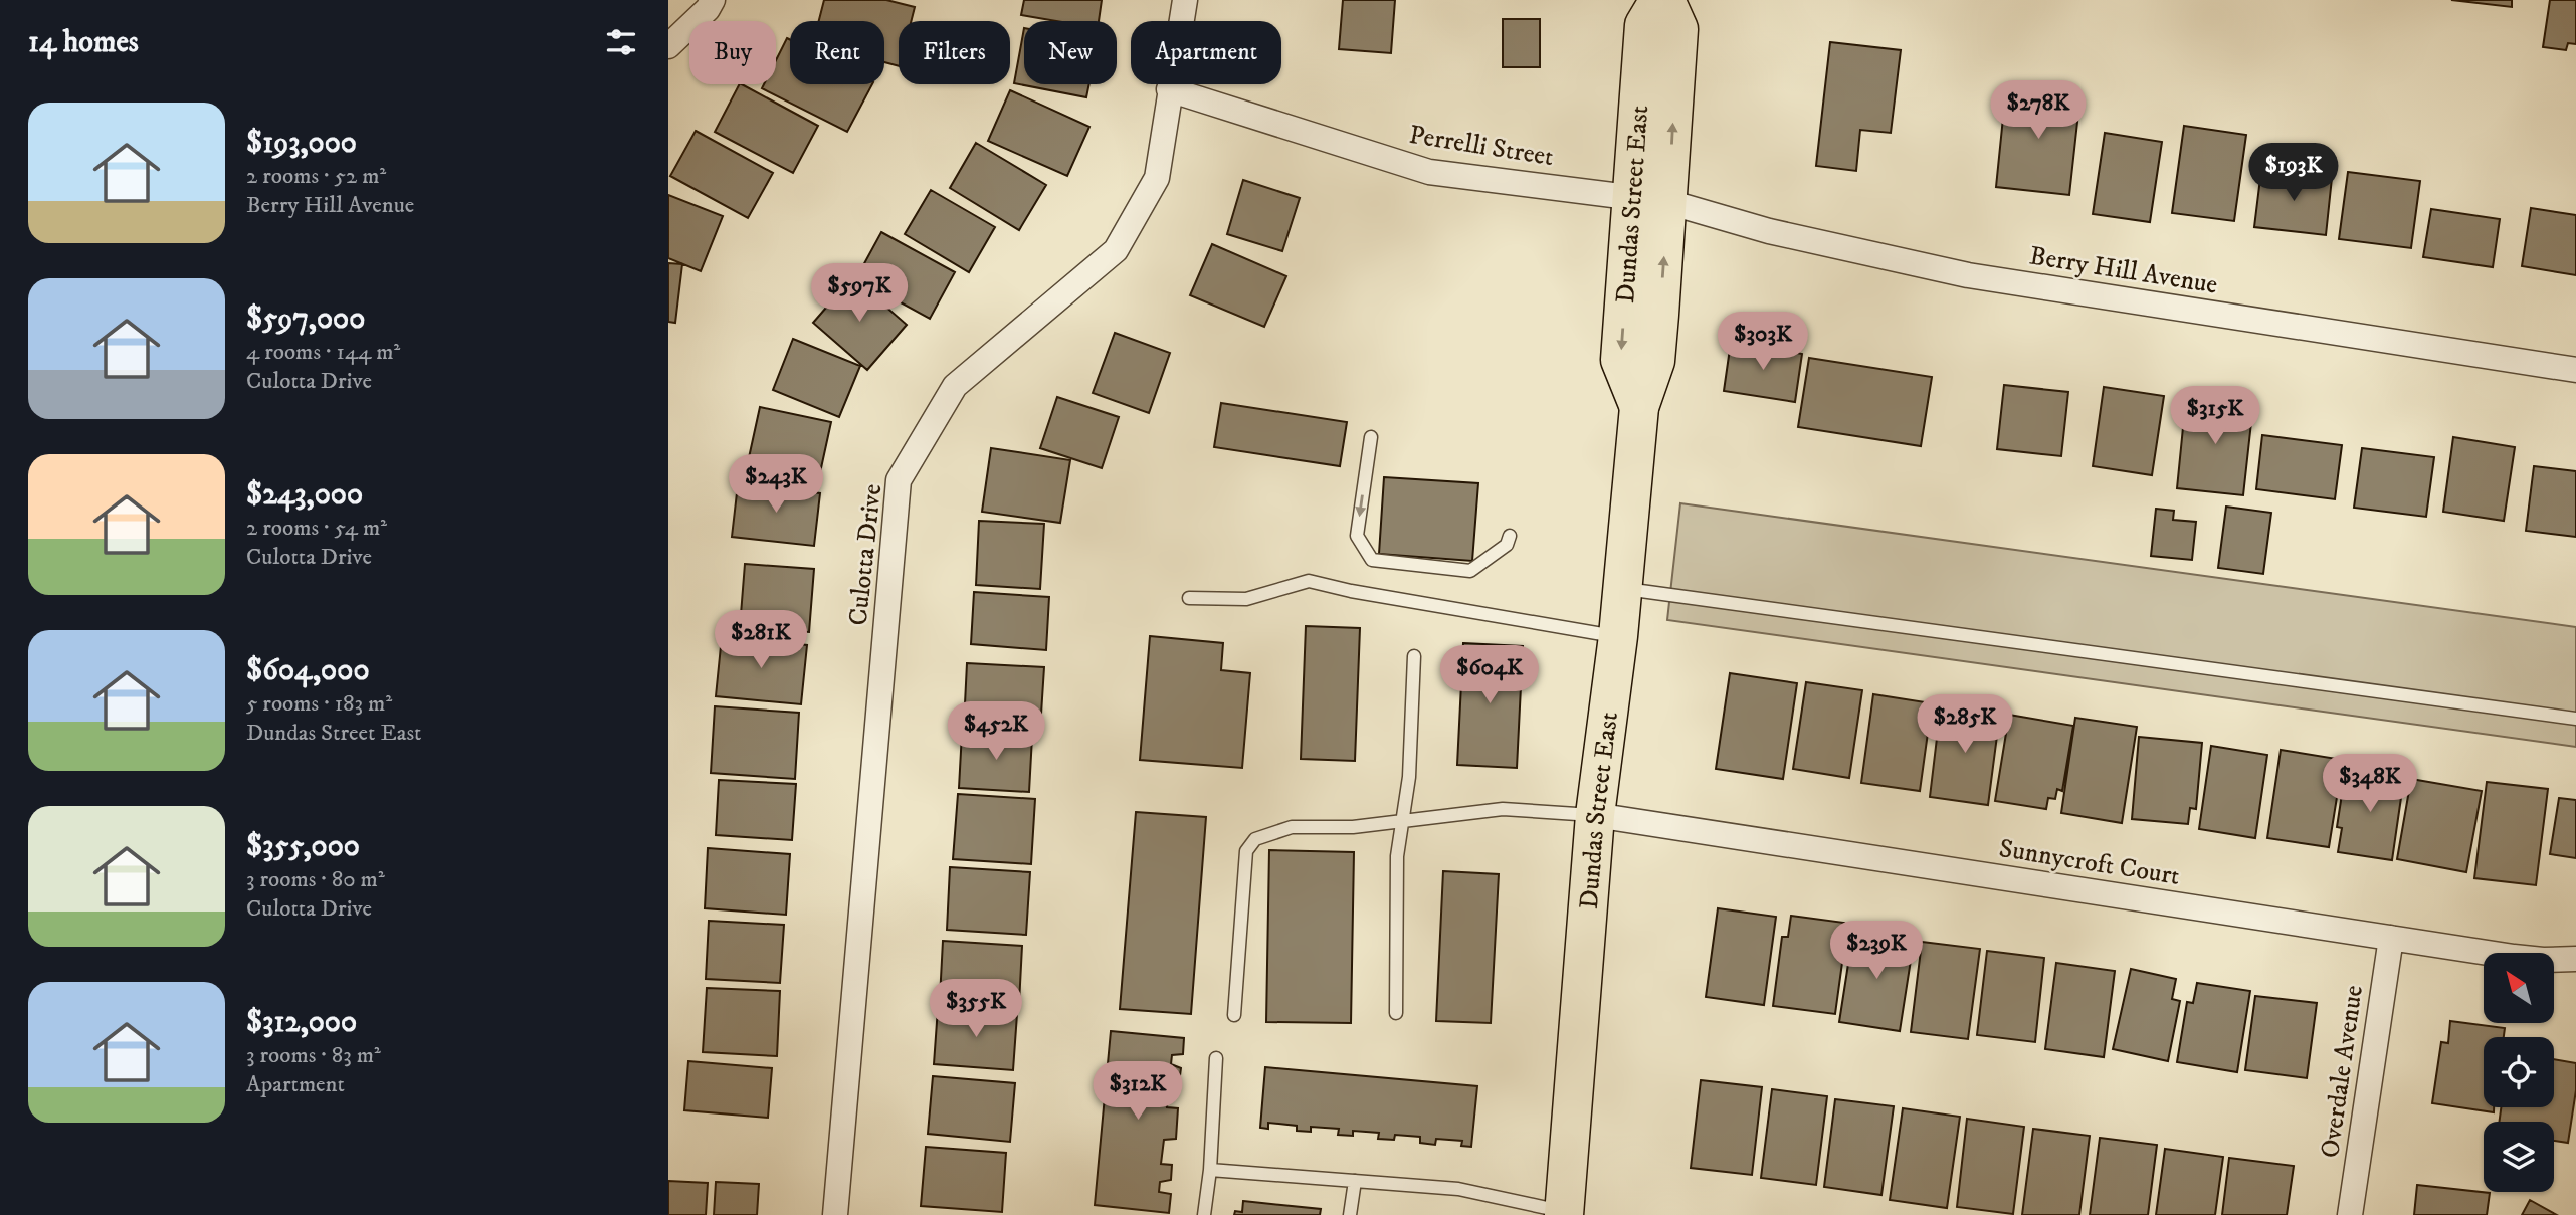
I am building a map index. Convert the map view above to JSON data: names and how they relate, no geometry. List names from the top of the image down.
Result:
{
  "streets": {
    "main road": ["Dundas Street East"],
    "street": [
      "Perrelli Street",
      "Berry Hill Avenue",
      "Culotta Drive",
      "Sunnycroft Court",
      "Overdale Avenue"
    ]
  },
  "crossings": [
    ["Perrelli Street", "Dundas Street East"],
    ["Perrelli Street", "Berry Hill Avenue"],
    ["Perrelli Street", "Culotta Drive"],
    ["Dundas Street East", "Berry Hill Avenue"],
    ["Dundas Street East", "Sunnycroft Court"],
    ["Sunnycroft Court", "Overdale Avenue"]
  ],
  "north": "top left",
  "page": {
    "heading": "14 homes",
    "chip": [
      "Buy",
      "Rent",
      "Filters",
      "New",
      "Apartment"
    ],
    "price": [
      "$278K",
      "$193K",
      "$597K",
      "$303K",
      "$315K",
      "$243K",
      "$281K",
      "$604K",
      "$285K",
      "$452K",
      "$348K",
      "$239K",
      "$355K",
      "$312K"
    ],
    "list": [
      {
        "name": "$193,000",
        "note": "2 rooms · 52 m² · Berry Hill Avenue"
      },
      {
        "name": "$597,000",
        "note": "4 rooms · 144 m² · Culotta Drive"
      },
      {
        "name": "$243,000",
        "note": "2 rooms · 54 m² · Culotta Drive"
      },
      {
        "name": "$604,000",
        "note": "5 rooms · 183 m² · Dundas Street East"
      },
      {
        "name": "$355,000",
        "note": "3 rooms · 80 m² · Culotta Drive"
      },
      {
        "name": "$312,000",
        "note": "3 rooms · 83 m² · Apartment"
      }
    ]
  }
}
